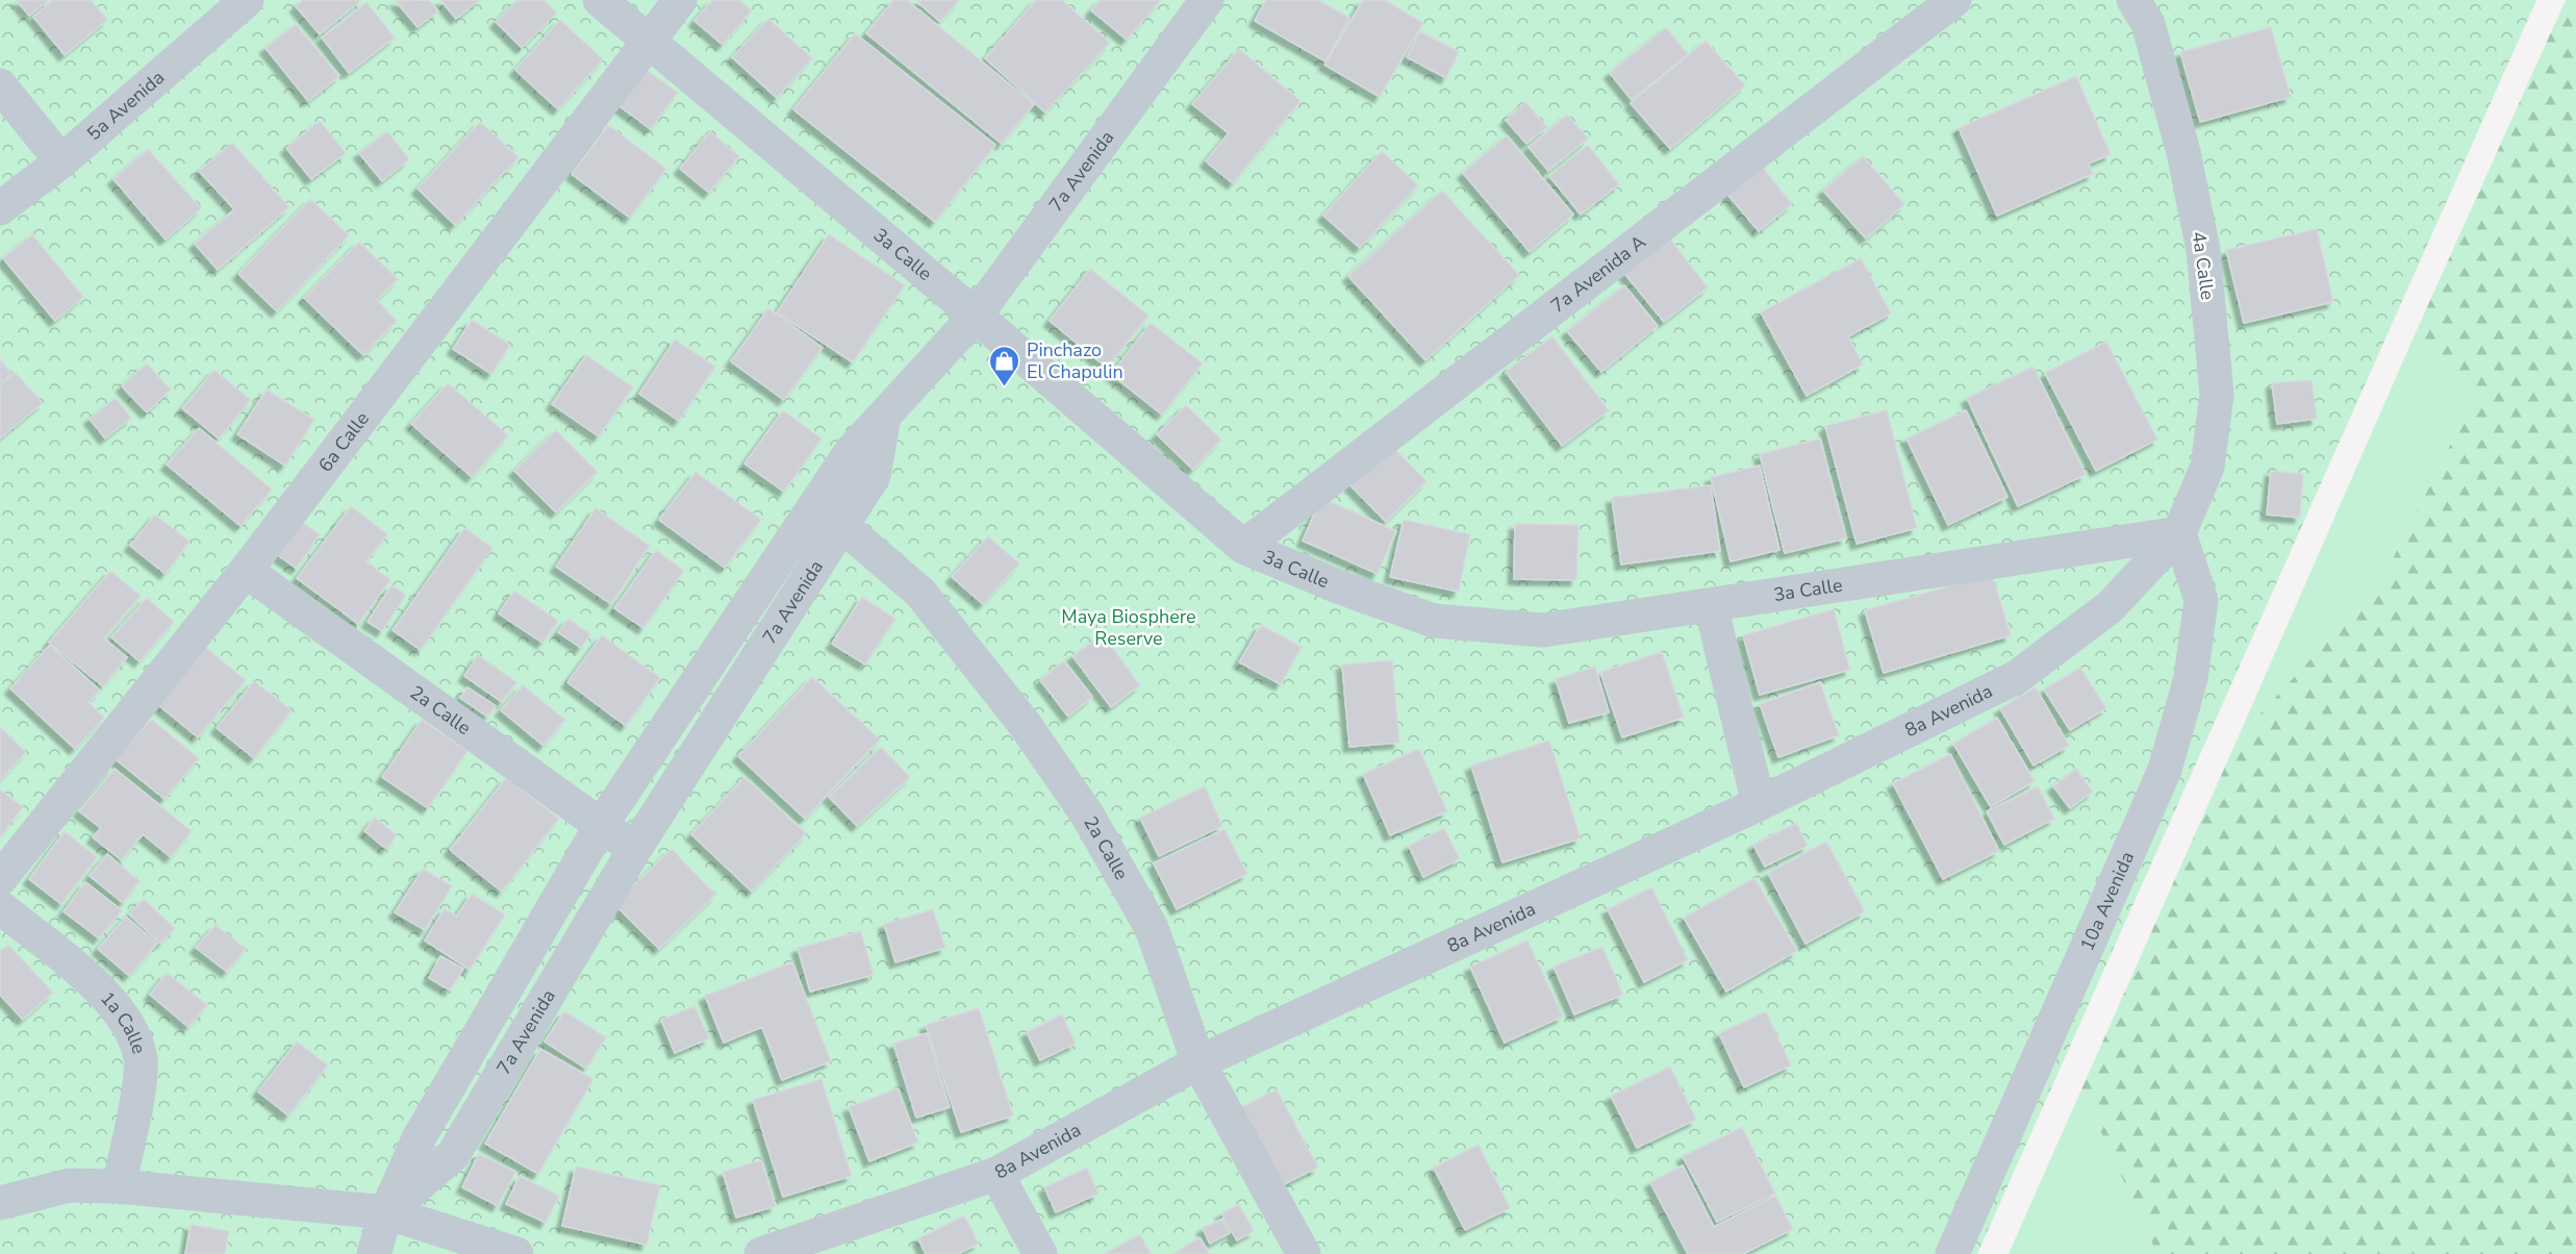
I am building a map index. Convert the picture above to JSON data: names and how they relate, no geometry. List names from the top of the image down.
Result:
{
  "streets": {
    "street": [
      "5a Avenida",
      "7a Avenida",
      "3a Calle",
      "4a Calle",
      "7a Avenida A",
      "6a Calle",
      "2a Calle",
      "8a Avenida",
      "10a Avenida",
      "1a Calle"
    ]
  },
  "crossings": [
    ["7a Avenida", "3a Calle"],
    ["7a Avenida", "2a Calle"],
    ["3a Calle", "4a Calle"],
    ["3a Calle", "7a Avenida A"],
    ["3a Calle", "6a Calle"],
    ["3a Calle", "8a Avenida"],
    ["3a Calle", "10a Avenida"],
    ["4a Calle", "8a Avenida"],
    ["4a Calle", "10a Avenida"],
    ["6a Calle", "2a Calle"],
    ["2a Calle", "8a Avenida"],
    ["8a Avenida", "10a Avenida"]
  ],
  "parks": ["Maya Biosphere Reserve"],
  "places": {
    "shop": ["Pinchazo El Chapulin"]
  }
}
